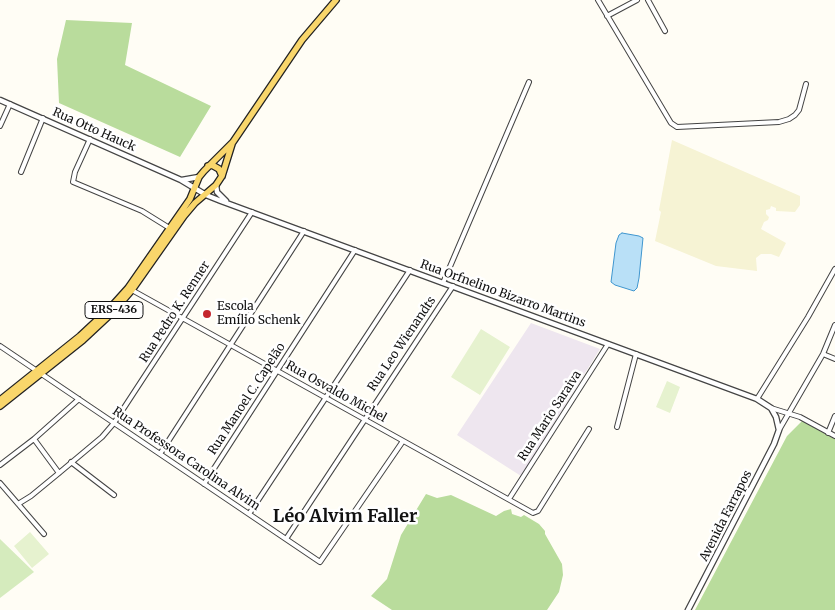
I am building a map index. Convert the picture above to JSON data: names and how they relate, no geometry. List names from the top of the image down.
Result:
{
  "streets": {
    "main road": ["ERS-436"],
    "street": [
      "Rua Otto Hauck",
      "Rua Orfnelino Bizarro Martins",
      "Rua Pedro K. Renner",
      "Rua Leo Wienandts",
      "Rua Osvaldo Michel",
      "Rua Manoel C. Capelão",
      "Rua Mario Saraiva",
      "Rua Professora Carolina Alvim",
      "Avenida Farrapos"
    ]
  },
  "crossings": [
    ["Rua Otto Hauck", "Rua Orfnelino Bizarro Martins"],
    ["Rua Orfnelino Bizarro Martins", "ERS-436"],
    ["Rua Orfnelino Bizarro Martins", "Rua Pedro K. Renner"],
    ["Rua Orfnelino Bizarro Martins", "Rua Leo Wienandts"],
    ["Rua Orfnelino Bizarro Martins", "Rua Manoel C. Capelão"],
    ["Rua Orfnelino Bizarro Martins", "Rua Mario Saraiva"],
    ["ERS-436", "Rua Osvaldo Michel"],
    ["ERS-436", "Rua Professora Carolina Alvim"],
    ["Rua Pedro K. Renner", "Rua Osvaldo Michel"],
    ["Rua Pedro K. Renner", "Rua Professora Carolina Alvim"],
    ["Rua Leo Wienandts", "Rua Osvaldo Michel"],
    ["Rua Leo Wienandts", "Rua Professora Carolina Alvim"],
    ["Rua Osvaldo Michel", "Rua Manoel C. Capelão"],
    ["Rua Osvaldo Michel", "Rua Mario Saraiva"],
    ["Rua Osvaldo Michel", "Rua Professora Carolina Alvim"],
    ["Rua Manoel C. Capelão", "Rua Professora Carolina Alvim"]
  ],
  "districts": ["Léo Alvim Faller"],
  "places": ["Escola Emílio Schenk"]
}
